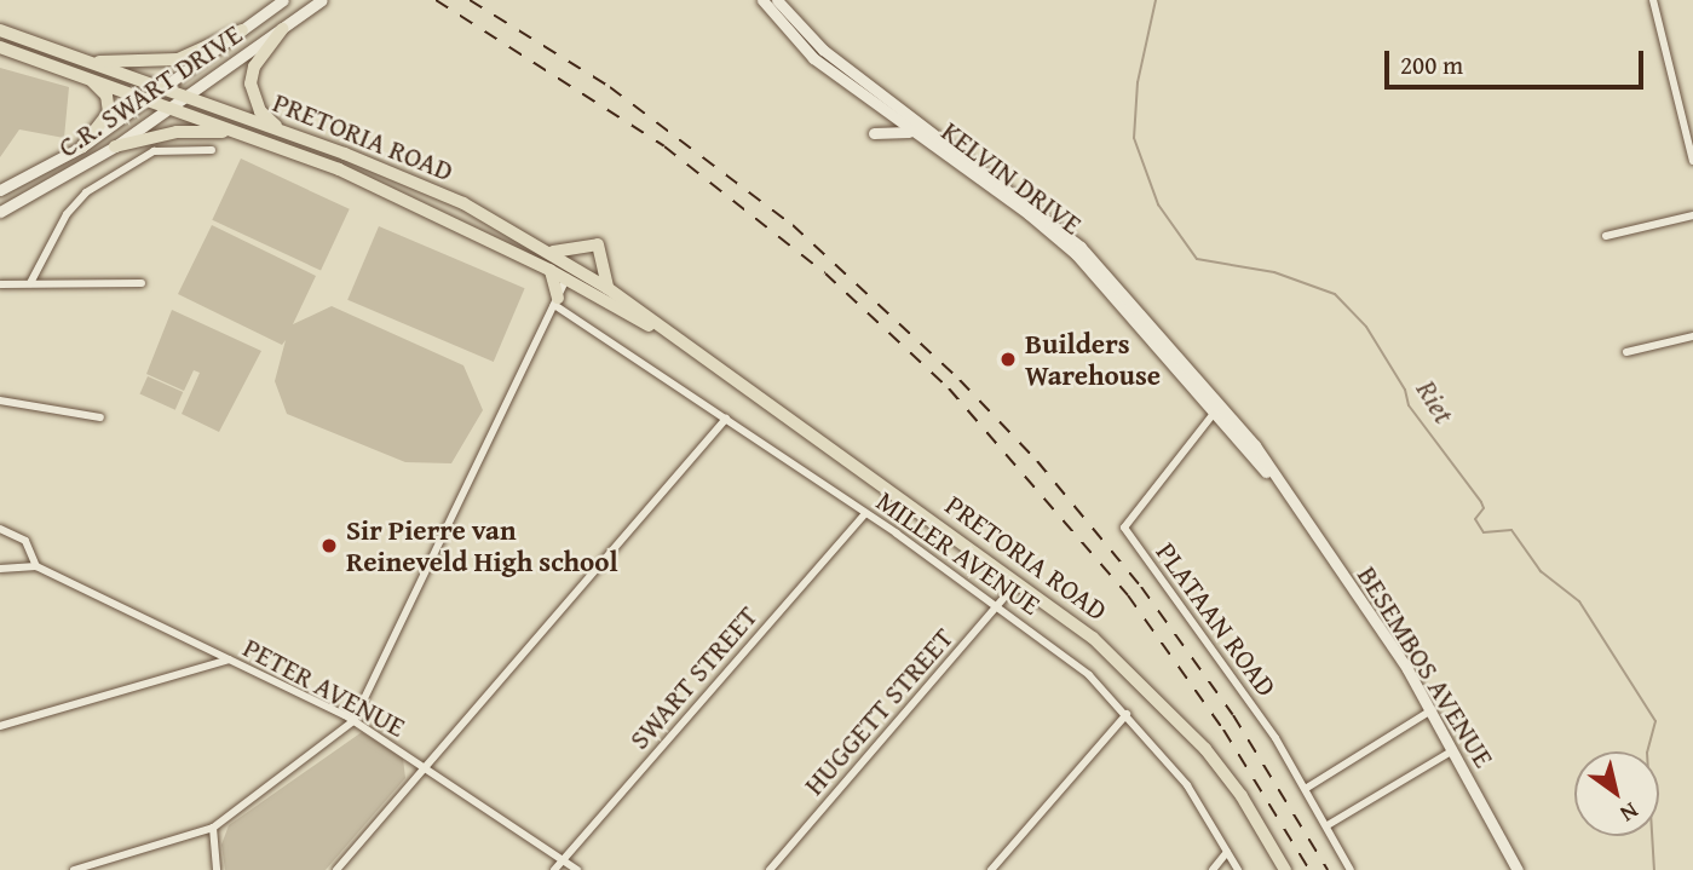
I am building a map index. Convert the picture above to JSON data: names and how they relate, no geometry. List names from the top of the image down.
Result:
{
  "streets": {
    "main road": ["PRETORIA ROAD"],
    "street": [
      "C.R. SWART DRIVE",
      "KELVIN DRIVE",
      "MILLER AVENUE",
      "PLATAAN ROAD",
      "BESEMBOS AVENUE",
      "SWART STREET",
      "PETER AVENUE",
      "HUGGETT STREET"
    ]
  },
  "crossings": [
    ["C.R. SWART DRIVE", "PRETORIA ROAD"],
    ["PRETORIA ROAD", "HUGGETT STREET"],
    ["KELVIN DRIVE", "PLATAAN ROAD"],
    ["KELVIN DRIVE", "BESEMBOS AVENUE"],
    ["MILLER AVENUE", "SWART STREET"],
    ["MILLER AVENUE", "HUGGETT STREET"],
    ["SWART STREET", "PETER AVENUE"]
  ],
  "water": ["Riet"],
  "places": ["Builders Warehouse", "Sir Pierre van Reineveld High school"],
  "scale_bar": "200 m",
  "north": "bottom right"
}
